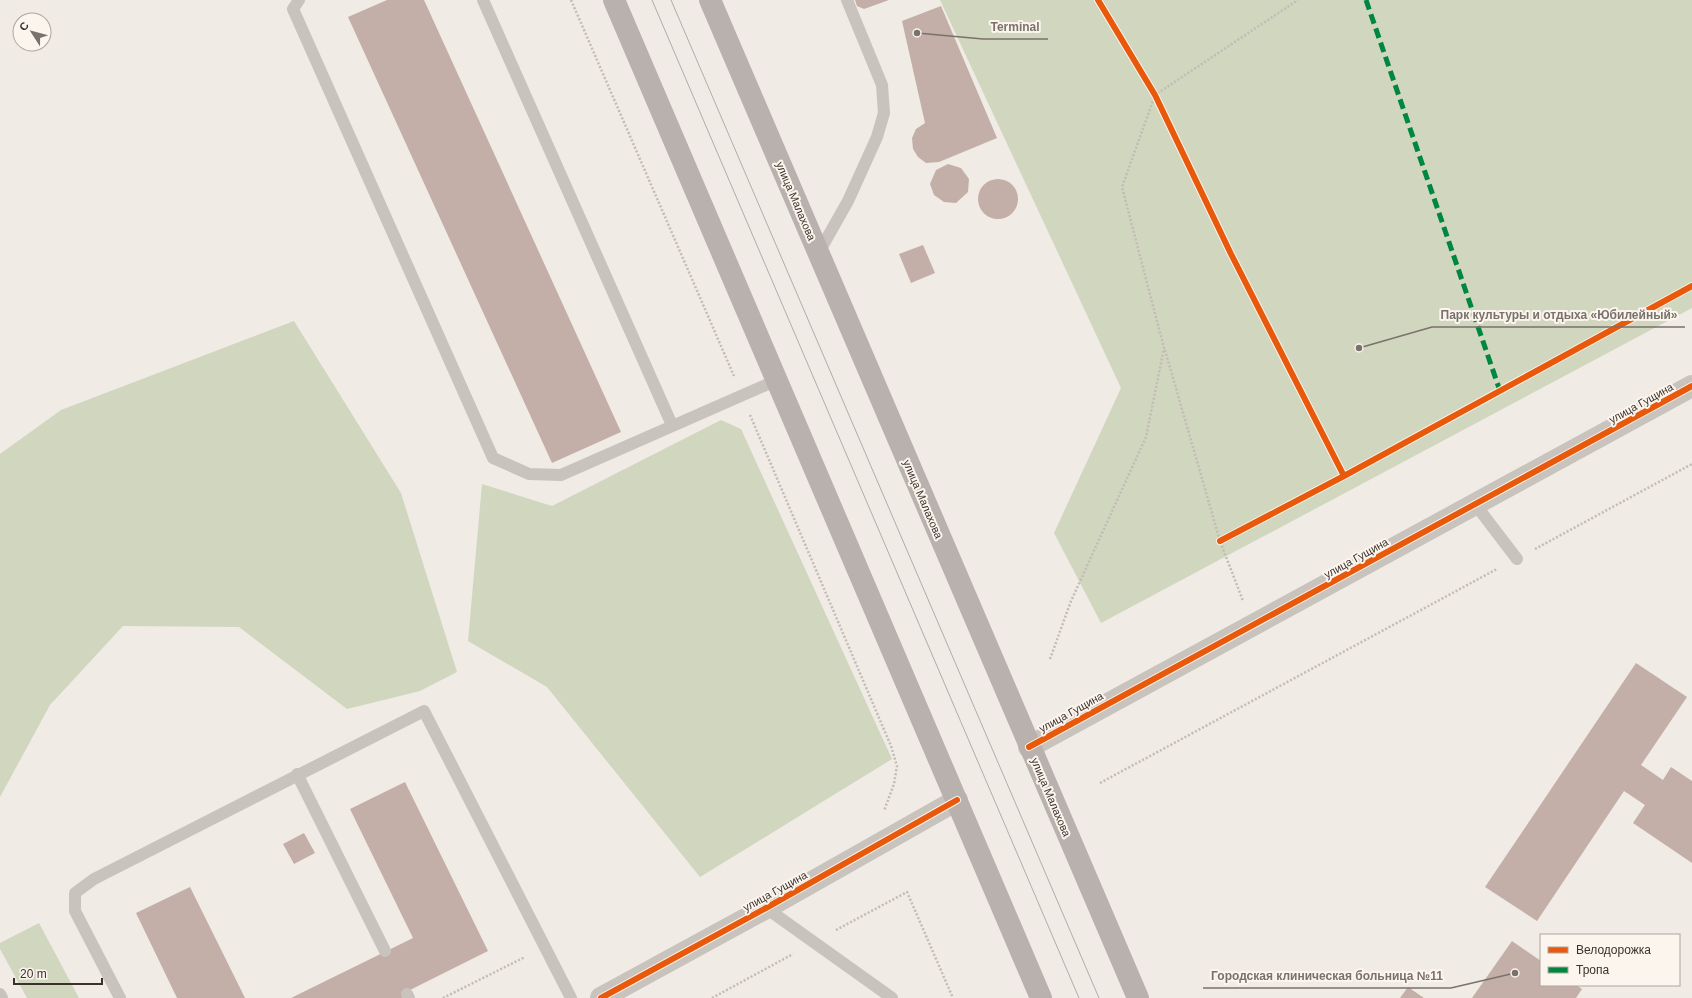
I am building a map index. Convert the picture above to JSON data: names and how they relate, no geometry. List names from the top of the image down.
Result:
{
  "streets": {
    "main road": ["улица Малахова"],
    "street": ["улица Гущина"]
  },
  "crossings": [
    ["улица Малахова", "улица Гущина"]
  ],
  "places": ["Terminal", "Парк культуры и отдыха «Юбилейный»", "Городская клиническая больница №11"],
  "legend": ["Велодорожка", "Тропа"],
  "scale_bar": "20 m",
  "north": "top left"
}
